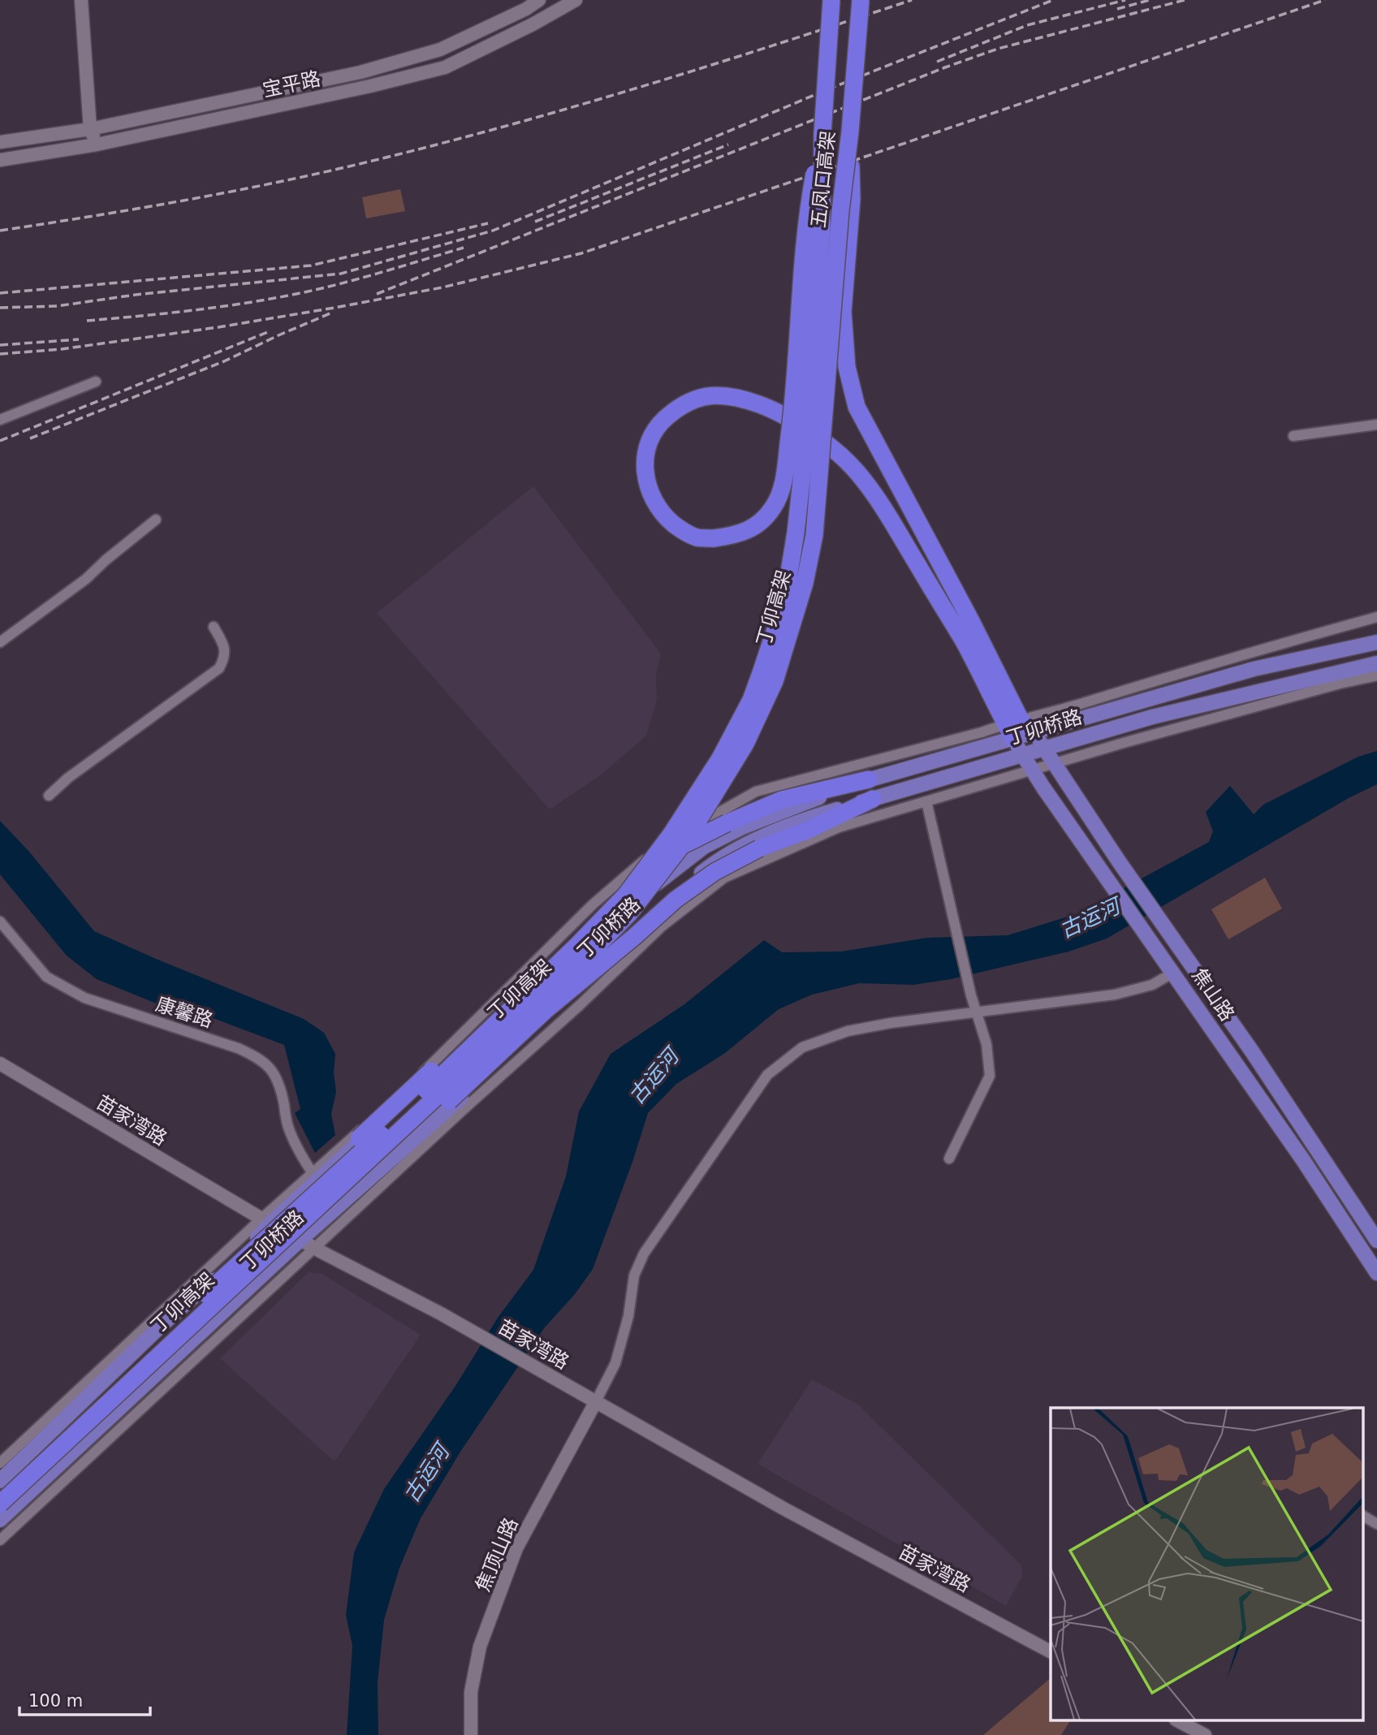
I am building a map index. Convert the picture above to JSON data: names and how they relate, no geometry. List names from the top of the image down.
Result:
{
  "streets": {
    "highway": ["五凤口高架", "丁卯高架"],
    "main road": ["丁卯桥路", "焦山路"],
    "street": [
      "宝平路",
      "康馨路",
      "苗家湾路",
      "焦顶山路"
    ]
  },
  "crossings": [
    ["五凤口高架", "丁卯高架"],
    ["丁卯桥路", "焦山路"],
    ["丁卯桥路", "苗家湾路"],
    ["苗家湾路", "焦顶山路"]
  ],
  "water": ["古运河"],
  "scale_bar": "100 m"
}
